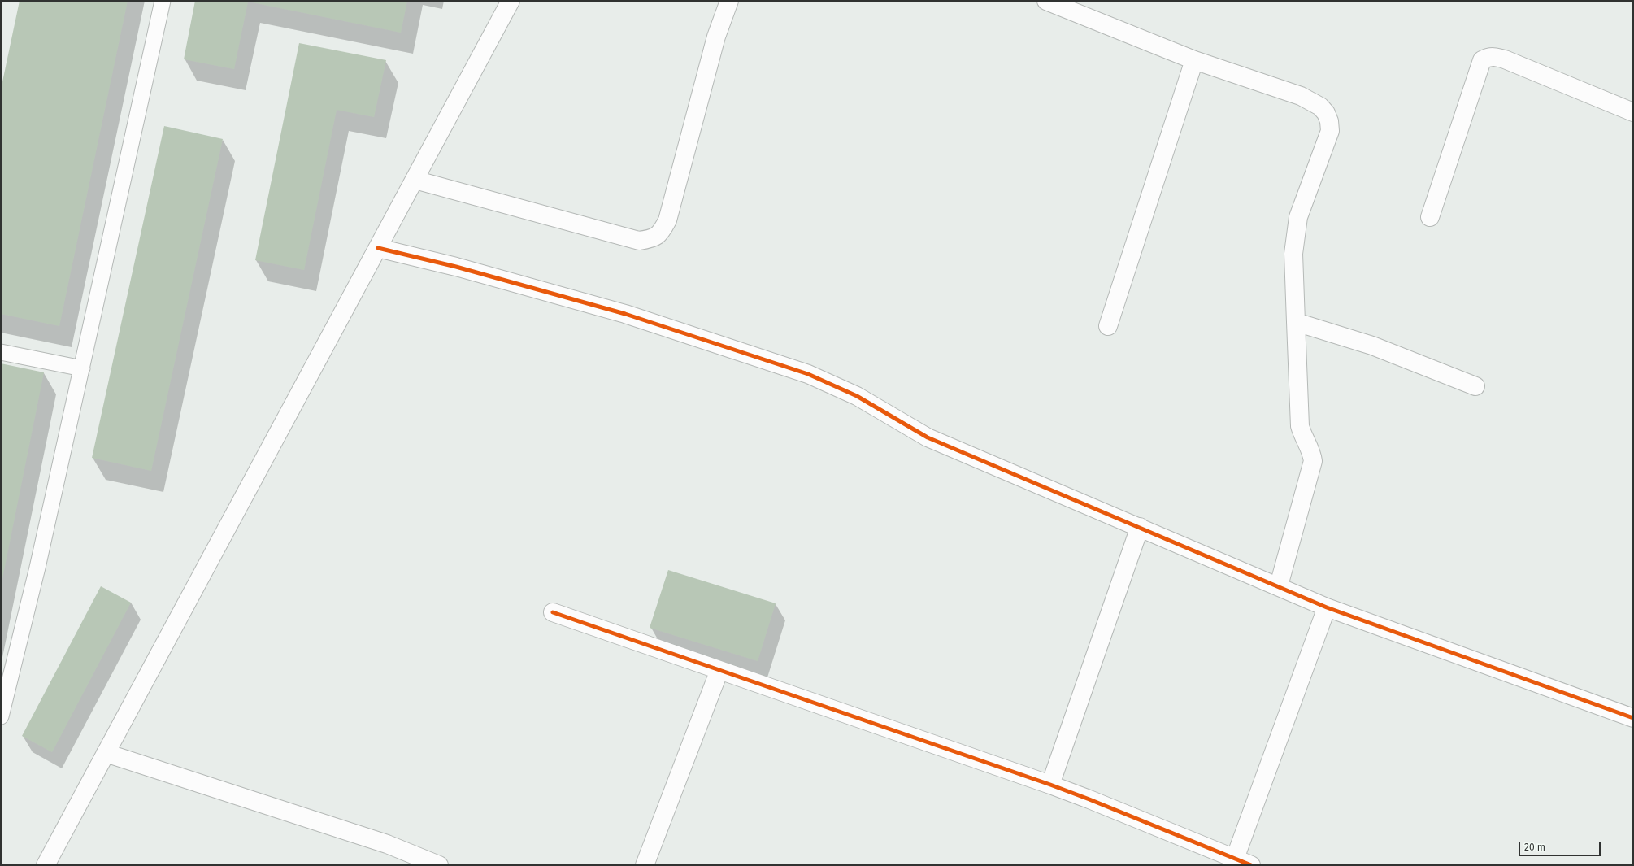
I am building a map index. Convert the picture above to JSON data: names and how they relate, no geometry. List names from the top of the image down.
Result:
{
  "scale_bar": "20 m"
}
